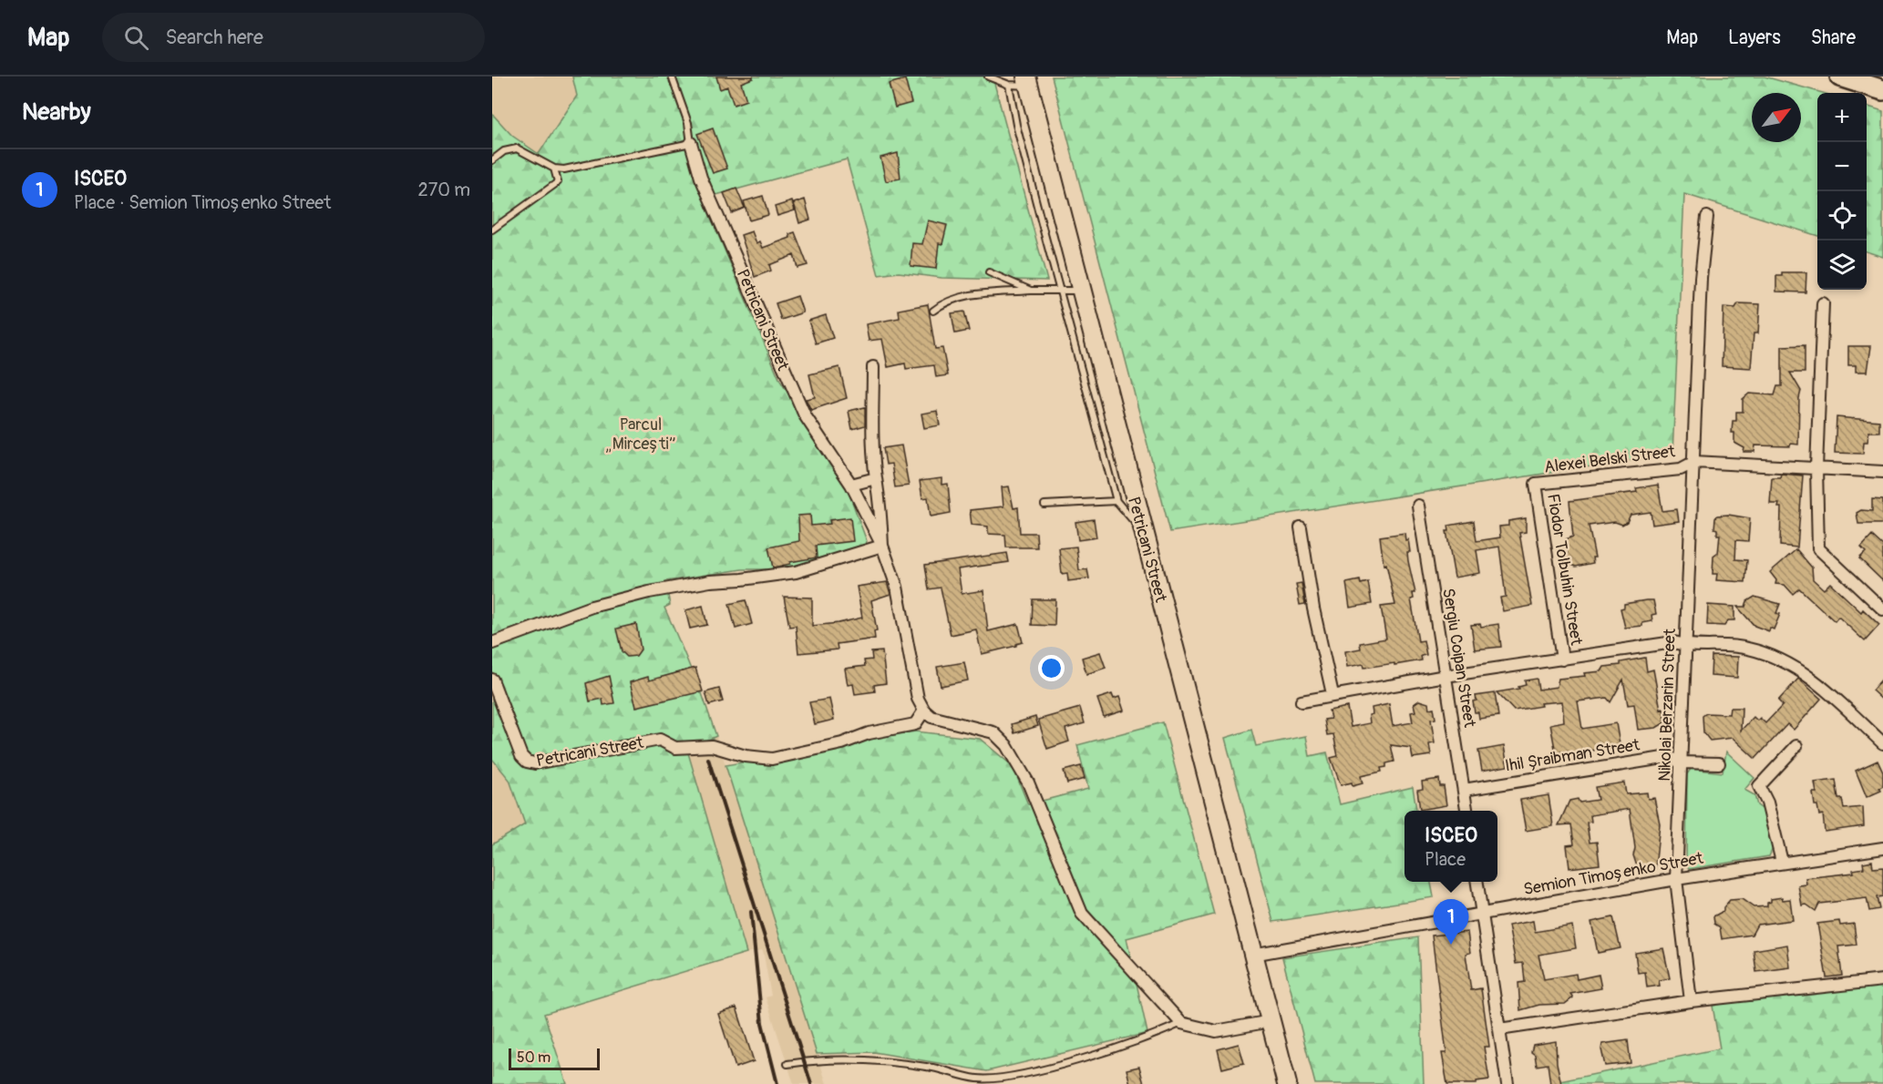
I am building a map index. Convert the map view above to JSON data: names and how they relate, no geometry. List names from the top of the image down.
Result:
{
  "streets": {
    "main road": ["Petricani Street"],
    "street": [
      "Alexei Belski Street",
      "Fiodor Tolbuhin Street",
      "Sergiu Coipan Street",
      "Nikolai Berzarin Street",
      "Ihil Șraibman Street",
      "Semion Timoșenko Street"
    ]
  },
  "crossings": [
    ["Petricani Street", "Semion Timoșenko Street"],
    ["Alexei Belski Street", "Fiodor Tolbuhin Street"],
    ["Alexei Belski Street", "Nikolai Berzarin Street"],
    ["Fiodor Tolbuhin Street", "Sergiu Coipan Street"],
    ["Fiodor Tolbuhin Street", "Nikolai Berzarin Street"],
    ["Sergiu Coipan Street", "Ihil Șraibman Street"],
    ["Nikolai Berzarin Street", "Ihil Șraibman Street"],
    ["Nikolai Berzarin Street", "Semion Timoșenko Street"]
  ],
  "parks": ["Parcul „Mircești”"],
  "scale_bar": "50 m",
  "north": "top right",
  "page": {
    "header": "Map",
    "search": "Search here",
    "nav": ["Map", "Layers", "Share"],
    "heading": "Nearby",
    "map_buttons": ["+", "−"],
    "list": [
      {
        "mark": "1",
        "name": "ISCEO",
        "note": "Place · Semion Timoșenko Street",
        "value": "270 m"
      }
    ],
    "popup": ["ISCEO", "Place"],
    "pins": "1",
    "scale": "50 m"
  }
}
